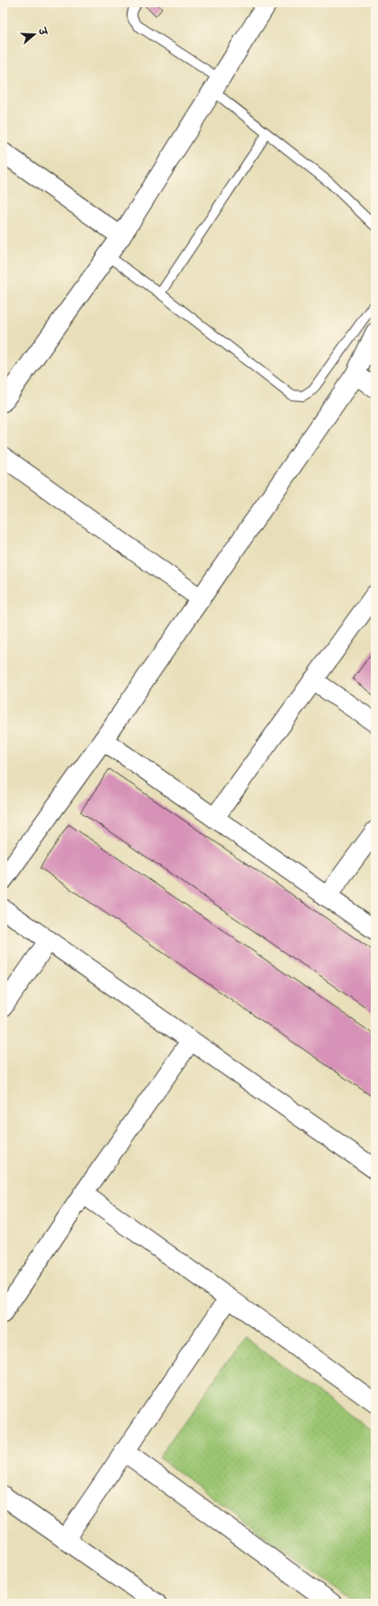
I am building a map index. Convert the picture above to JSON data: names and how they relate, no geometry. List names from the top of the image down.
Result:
{
  "north": "right"
}
